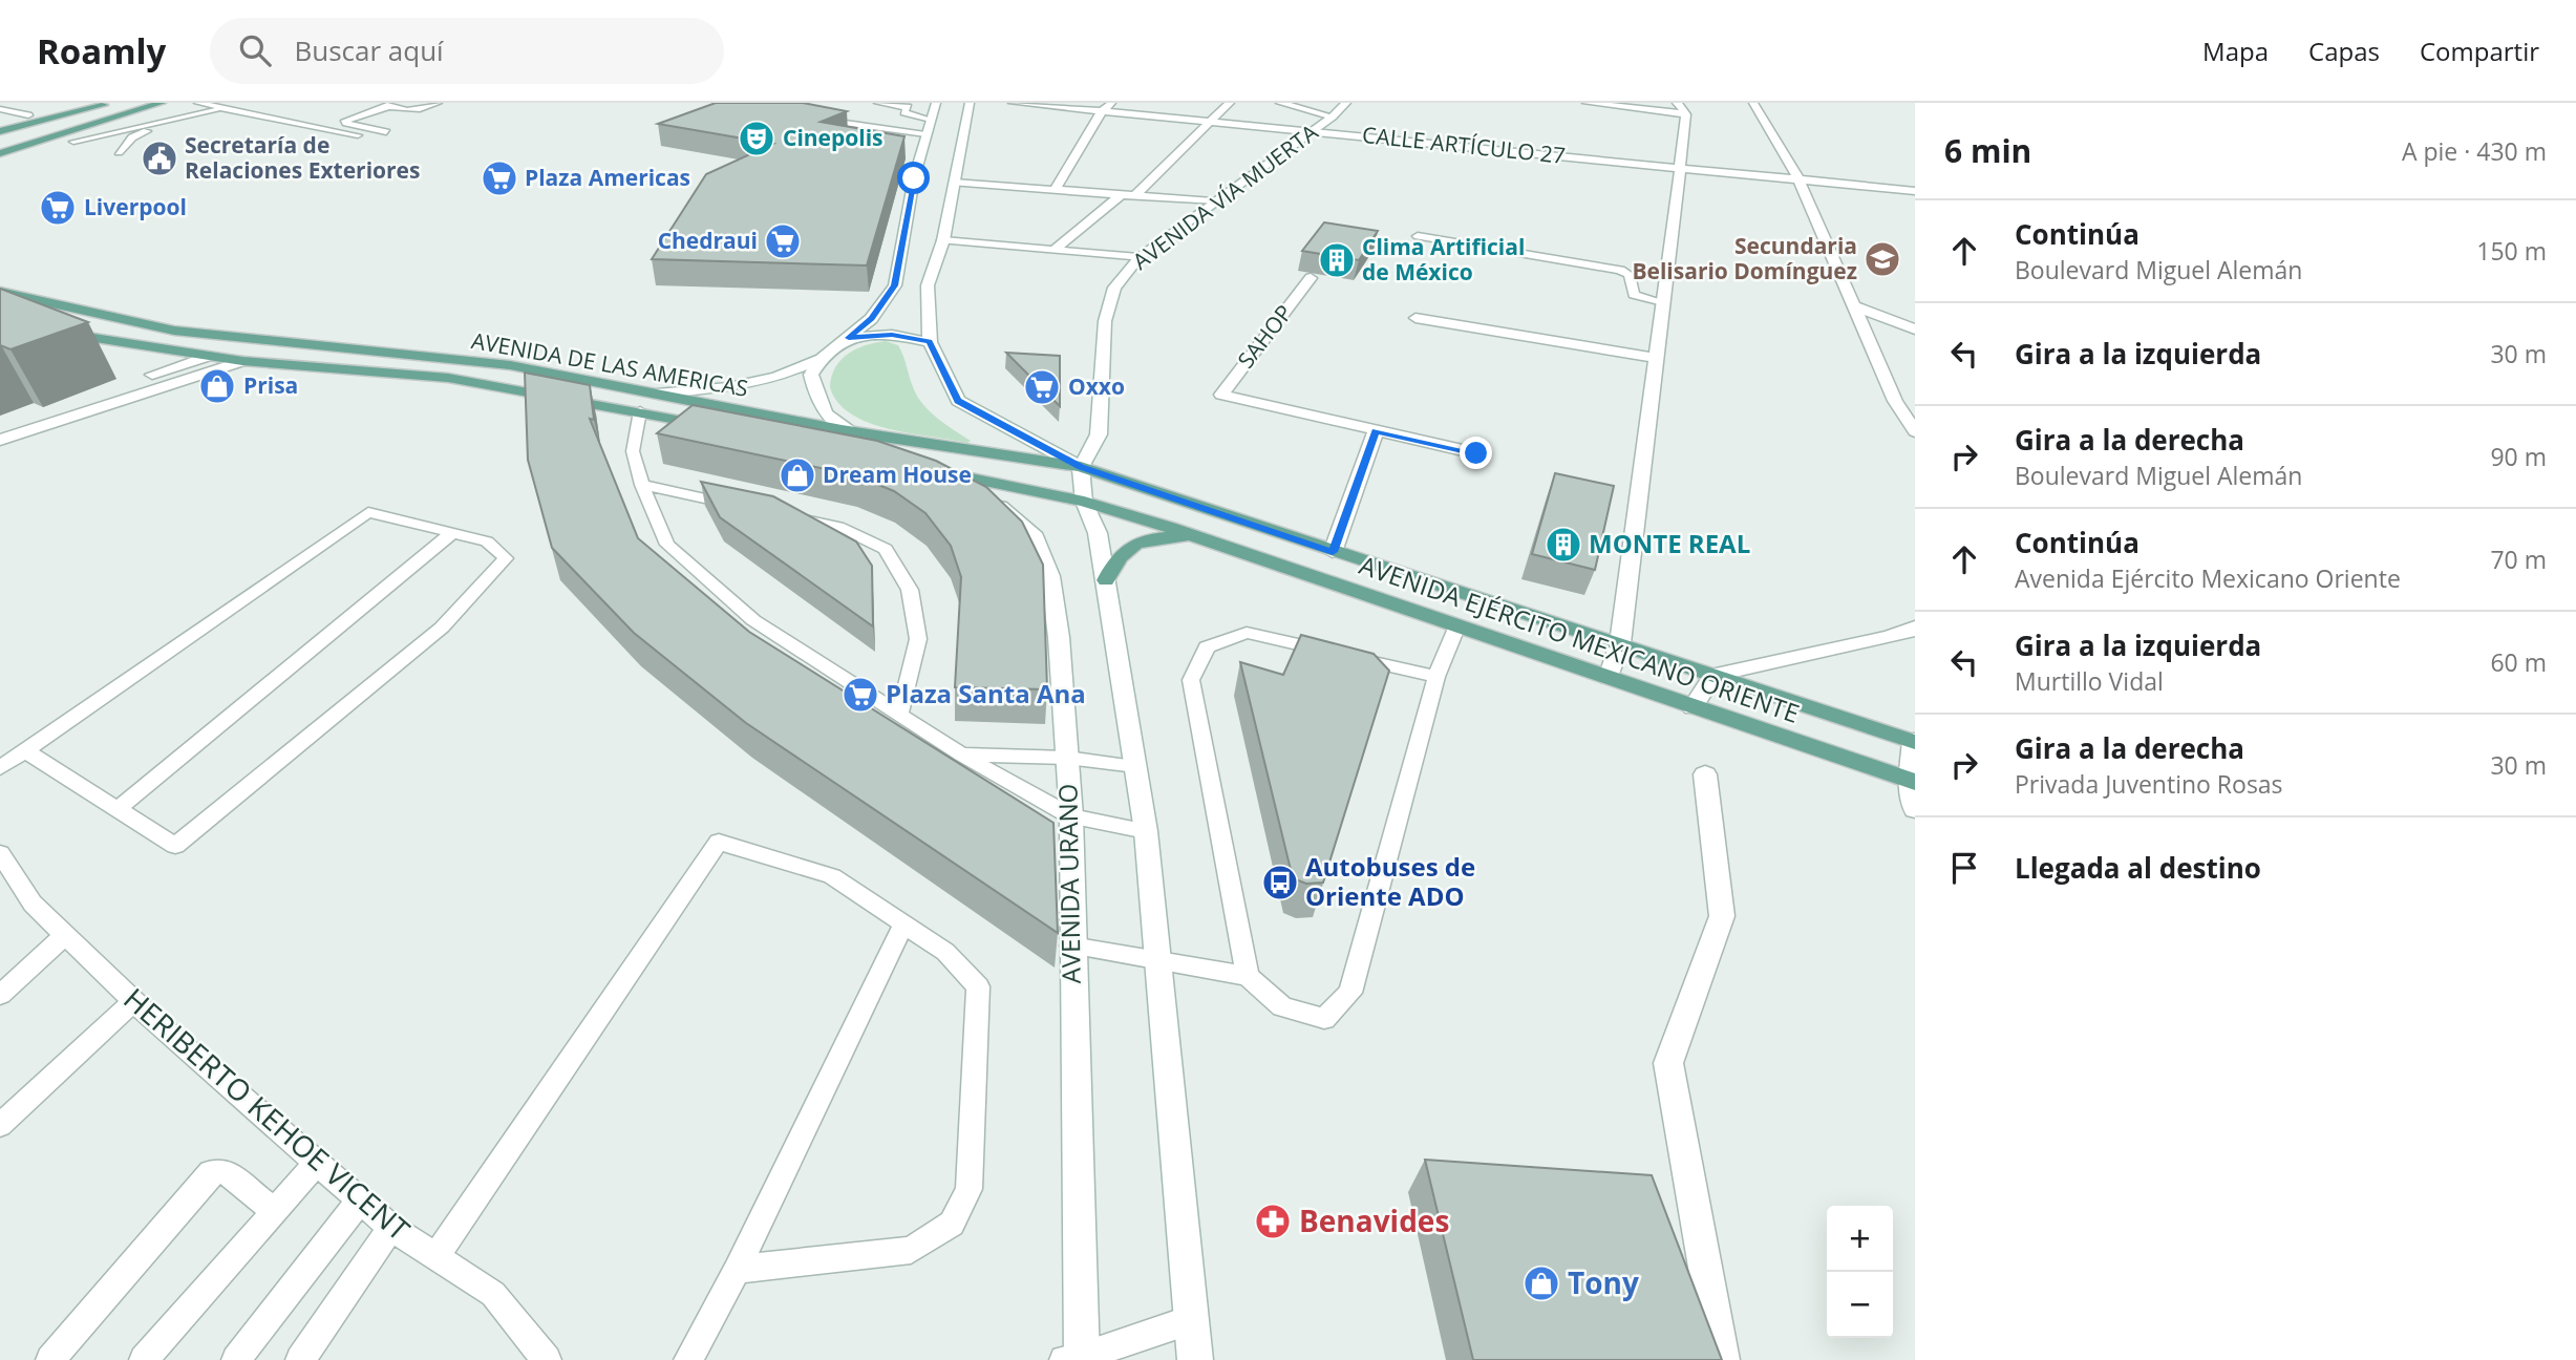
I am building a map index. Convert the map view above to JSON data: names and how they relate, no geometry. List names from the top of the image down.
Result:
{
  "streets": {
    "main road": ["AVENIDA DE LAS AMERICAS", "AVENIDA EJÉRCITO MEXICANO ORIENTE"],
    "street": [
      "CALLE ARTÍCULO 27",
      "AVENIDA VÍA MUERTA",
      "SAHOP",
      "AVENIDA URANO"
    ],
    "lane": ["HERIBERTO KEHOE VICENT"]
  },
  "crossings": [
    ["CALLE ARTÍCULO 27", "AVENIDA VÍA MUERTA"],
    ["AVENIDA VÍA MUERTA", "AVENIDA DE LAS AMERICAS"],
    ["AVENIDA VÍA MUERTA", "AVENIDA EJÉRCITO MEXICANO ORIENTE"],
    ["AVENIDA DE LAS AMERICAS", "AVENIDA EJÉRCITO MEXICANO ORIENTE"],
    ["AVENIDA EJÉRCITO MEXICANO ORIENTE", "AVENIDA URANO"]
  ],
  "places": {
    "theatre": ["Cinepolis"],
    "public building": ["Secretaría de Relaciones Exteriores"],
    "supermarket": [
      "Plaza Americas",
      "Liverpool",
      "Chedraui",
      "Oxxo",
      "Plaza Santa Ana"
    ],
    "school or university": ["Secundaria Belisario Domínguez"],
    "building": ["Clima Artificial de México", "MONTE REAL"],
    "shop": ["Prisa", "Dream House", "Tony"],
    "bus stop": ["Autobuses de Oriente ADO"],
    "pharmacy": ["Benavides"]
  },
  "page": {
    "header": "Roamly",
    "search": "Buscar aquí",
    "nav": ["Mapa", "Capas", "Compartir"],
    "heading": ["6 min", "A pie · 430 m"],
    "list": [
      ["Continúa", "Boulevard Miguel Alemán", "150 m"],
      ["Gira a la izquierda", "30 m"],
      ["Gira a la derecha", "Boulevard Miguel Alemán", "90 m"],
      ["Continúa", "Avenida Ejército Mexicano Oriente", "70 m"],
      ["Gira a la izquierda", "Murtillo Vidal", "60 m"],
      ["Gira a la derecha", "Privada Juventino Rosas", "30 m"],
      "Llegada al destino"
    ],
    "map_buttons": ["+", "−"]
  }
}
